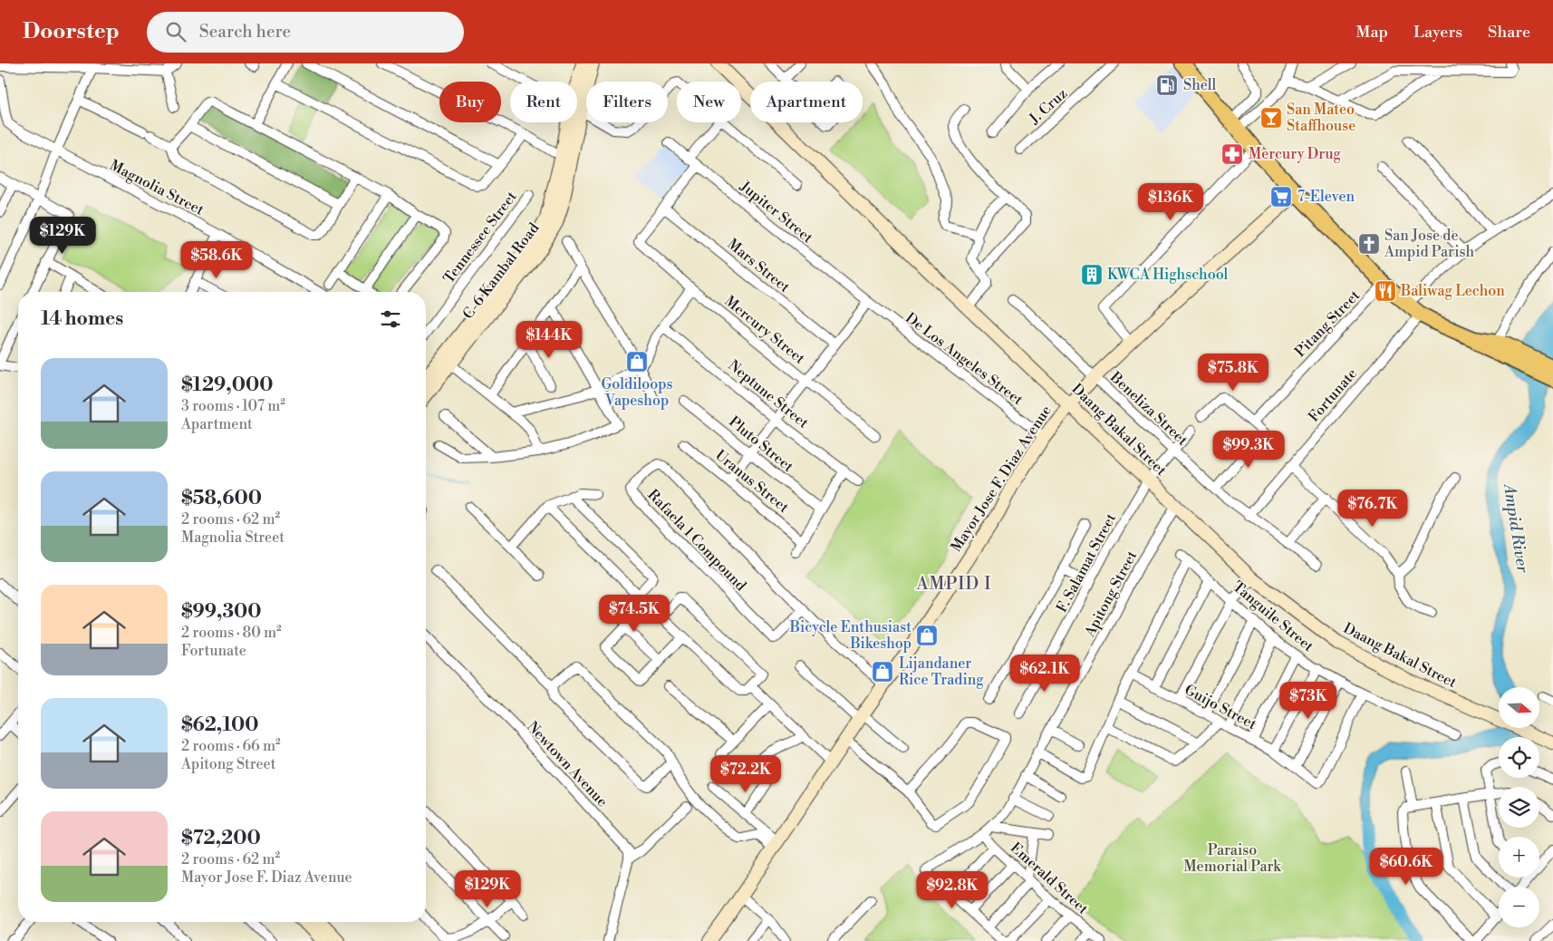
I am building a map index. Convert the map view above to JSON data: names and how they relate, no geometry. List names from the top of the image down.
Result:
{
  "streets": {
    "street": [
      "J. Cruz",
      "Magnolia Street",
      "Jupiter Street",
      "Tennessee Street",
      "Mars Street",
      "C-6 Kambal Road",
      "Pitang Street",
      "Mercury Street",
      "De Los Angeles Street",
      "Neptune Street",
      "Fortunate",
      "Beneliza Street",
      "Daang Bakal Street",
      "Pluto Street",
      "Mayor Jose F. Diaz Avenue",
      "Uranus Street",
      "Rafaela 1 Compound",
      "F. Salamat Street",
      "Apitong Street",
      "Tanguile Street",
      "Guijo Street",
      "Newtown Avenue",
      "Emerald Street"
    ]
  },
  "crossings": [
    ["Jupiter Street", "De Los Angeles Street"],
    ["Mars Street", "Mercury Street"],
    ["De Los Angeles Street", "Mayor Jose F. Diaz Avenue"],
    ["Fortunate", "Beneliza Street"],
    ["Beneliza Street", "Mayor Jose F. Diaz Avenue"],
    ["Beneliza Street", "F. Salamat Street"],
    ["Daang Bakal Street", "Mayor Jose F. Diaz Avenue"],
    ["Daang Bakal Street", "F. Salamat Street"],
    ["Daang Bakal Street", "Apitong Street"],
    ["Mayor Jose F. Diaz Avenue", "Rafaela 1 Compound"],
    ["Apitong Street", "Emerald Street"],
    ["Tanguile Street", "Guijo Street"]
  ],
  "districts": ["AMPID I"],
  "water": ["Ampid River"],
  "parks": ["Paraiso Memorial Park"],
  "places": {
    "fuel station": ["Shell"],
    "bar": ["San Mateo Staffhouse"],
    "pharmacy": ["Mercury Drug"],
    "supermarket": ["7-Eleven"],
    "church": ["San Jose de Ampid Parish"],
    "building": ["KWCA Highschool"],
    "restaurant": ["Baliwag Lechon"],
    "shop": ["Goldiloops Vapeshop", "Bicycle Enthusiast Bikeshop", "Lijandaner Rice Trading"]
  },
  "north": "right",
  "page": {
    "header": "Doorstep",
    "search": "Search here",
    "nav": ["Map", "Layers", "Share"],
    "chip": [
      "Buy",
      "Rent",
      "Filters",
      "New",
      "Apartment"
    ],
    "price": [
      "$136K",
      "$129K",
      "$58.6K",
      "$144K",
      "$75.8K",
      "$99.3K",
      "$76.7K",
      "$74.5K",
      "$62.1K",
      "$73K",
      "$72.2K",
      "$60.6K",
      "$129K",
      "$92.8K"
    ],
    "heading": "14 homes",
    "list": [
      {
        "name": "$129,000",
        "note": "3 rooms · 107 m² · Apartment"
      },
      {
        "name": "$58,600",
        "note": "2 rooms · 62 m² · Magnolia Street"
      },
      {
        "name": "$99,300",
        "note": "2 rooms · 80 m² · Fortunate"
      },
      {
        "name": "$62,100",
        "note": "2 rooms · 66 m² · Apitong Street"
      },
      {
        "name": "$72,200",
        "note": "2 rooms · 62 m² · Mayor Jose F. Diaz Avenue"
      }
    ],
    "map_buttons": ["+", "−"]
  }
}
